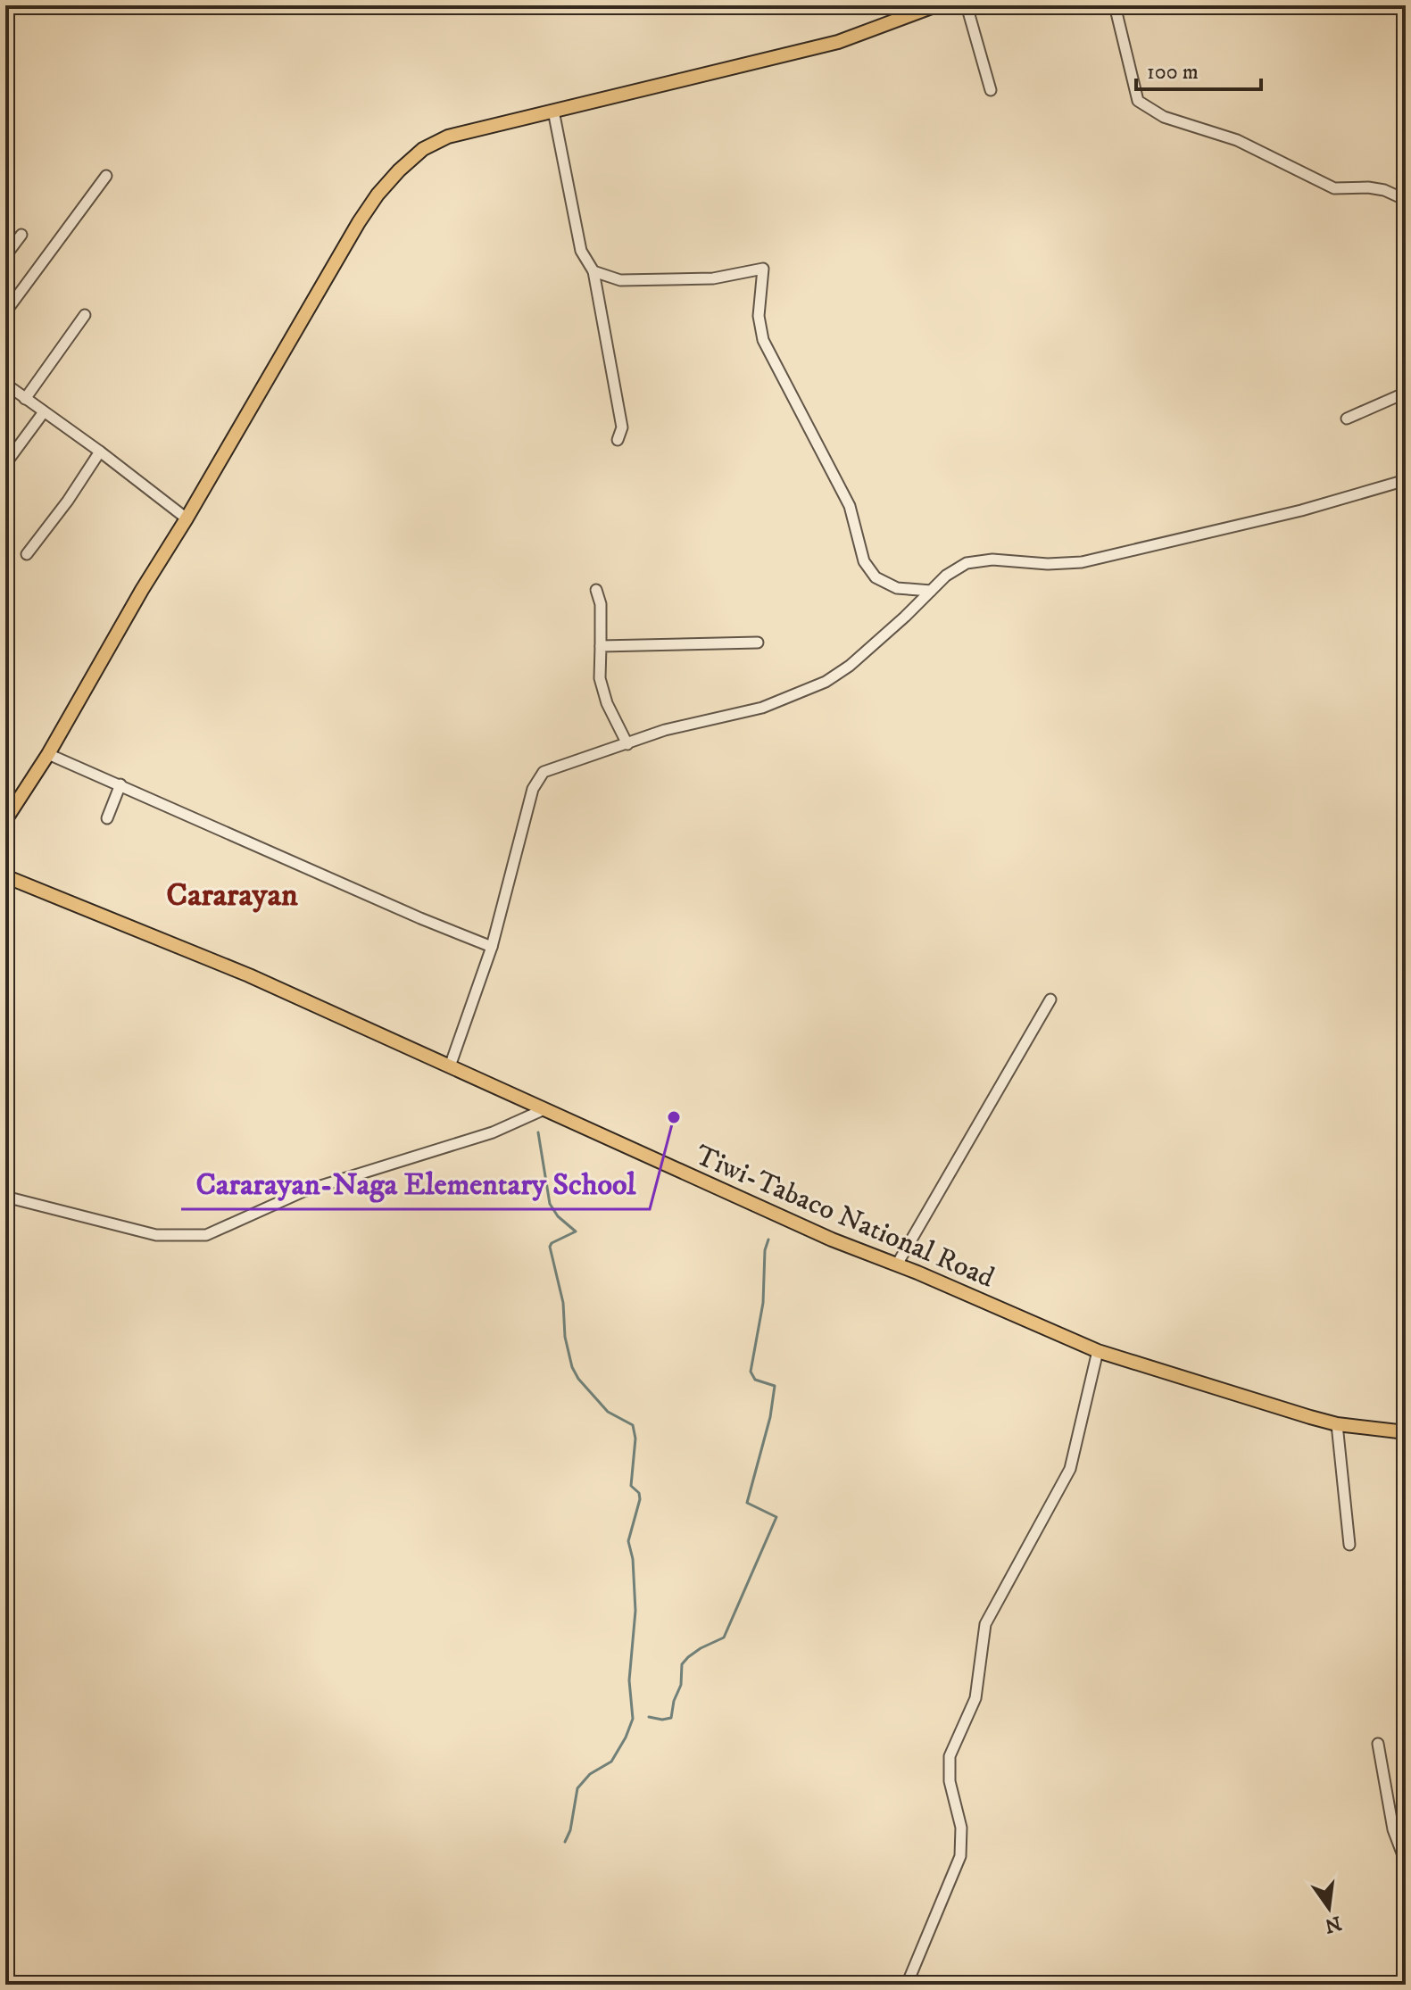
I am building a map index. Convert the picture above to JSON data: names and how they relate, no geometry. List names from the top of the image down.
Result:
{
  "streets": {
    "main road": ["Tiwi-Tabaco National Road"]
  },
  "districts": ["Cararayan"],
  "places": ["Cararayan-Naga Elementary School"],
  "scale_bar": "100 m",
  "north": "bottom"
}
